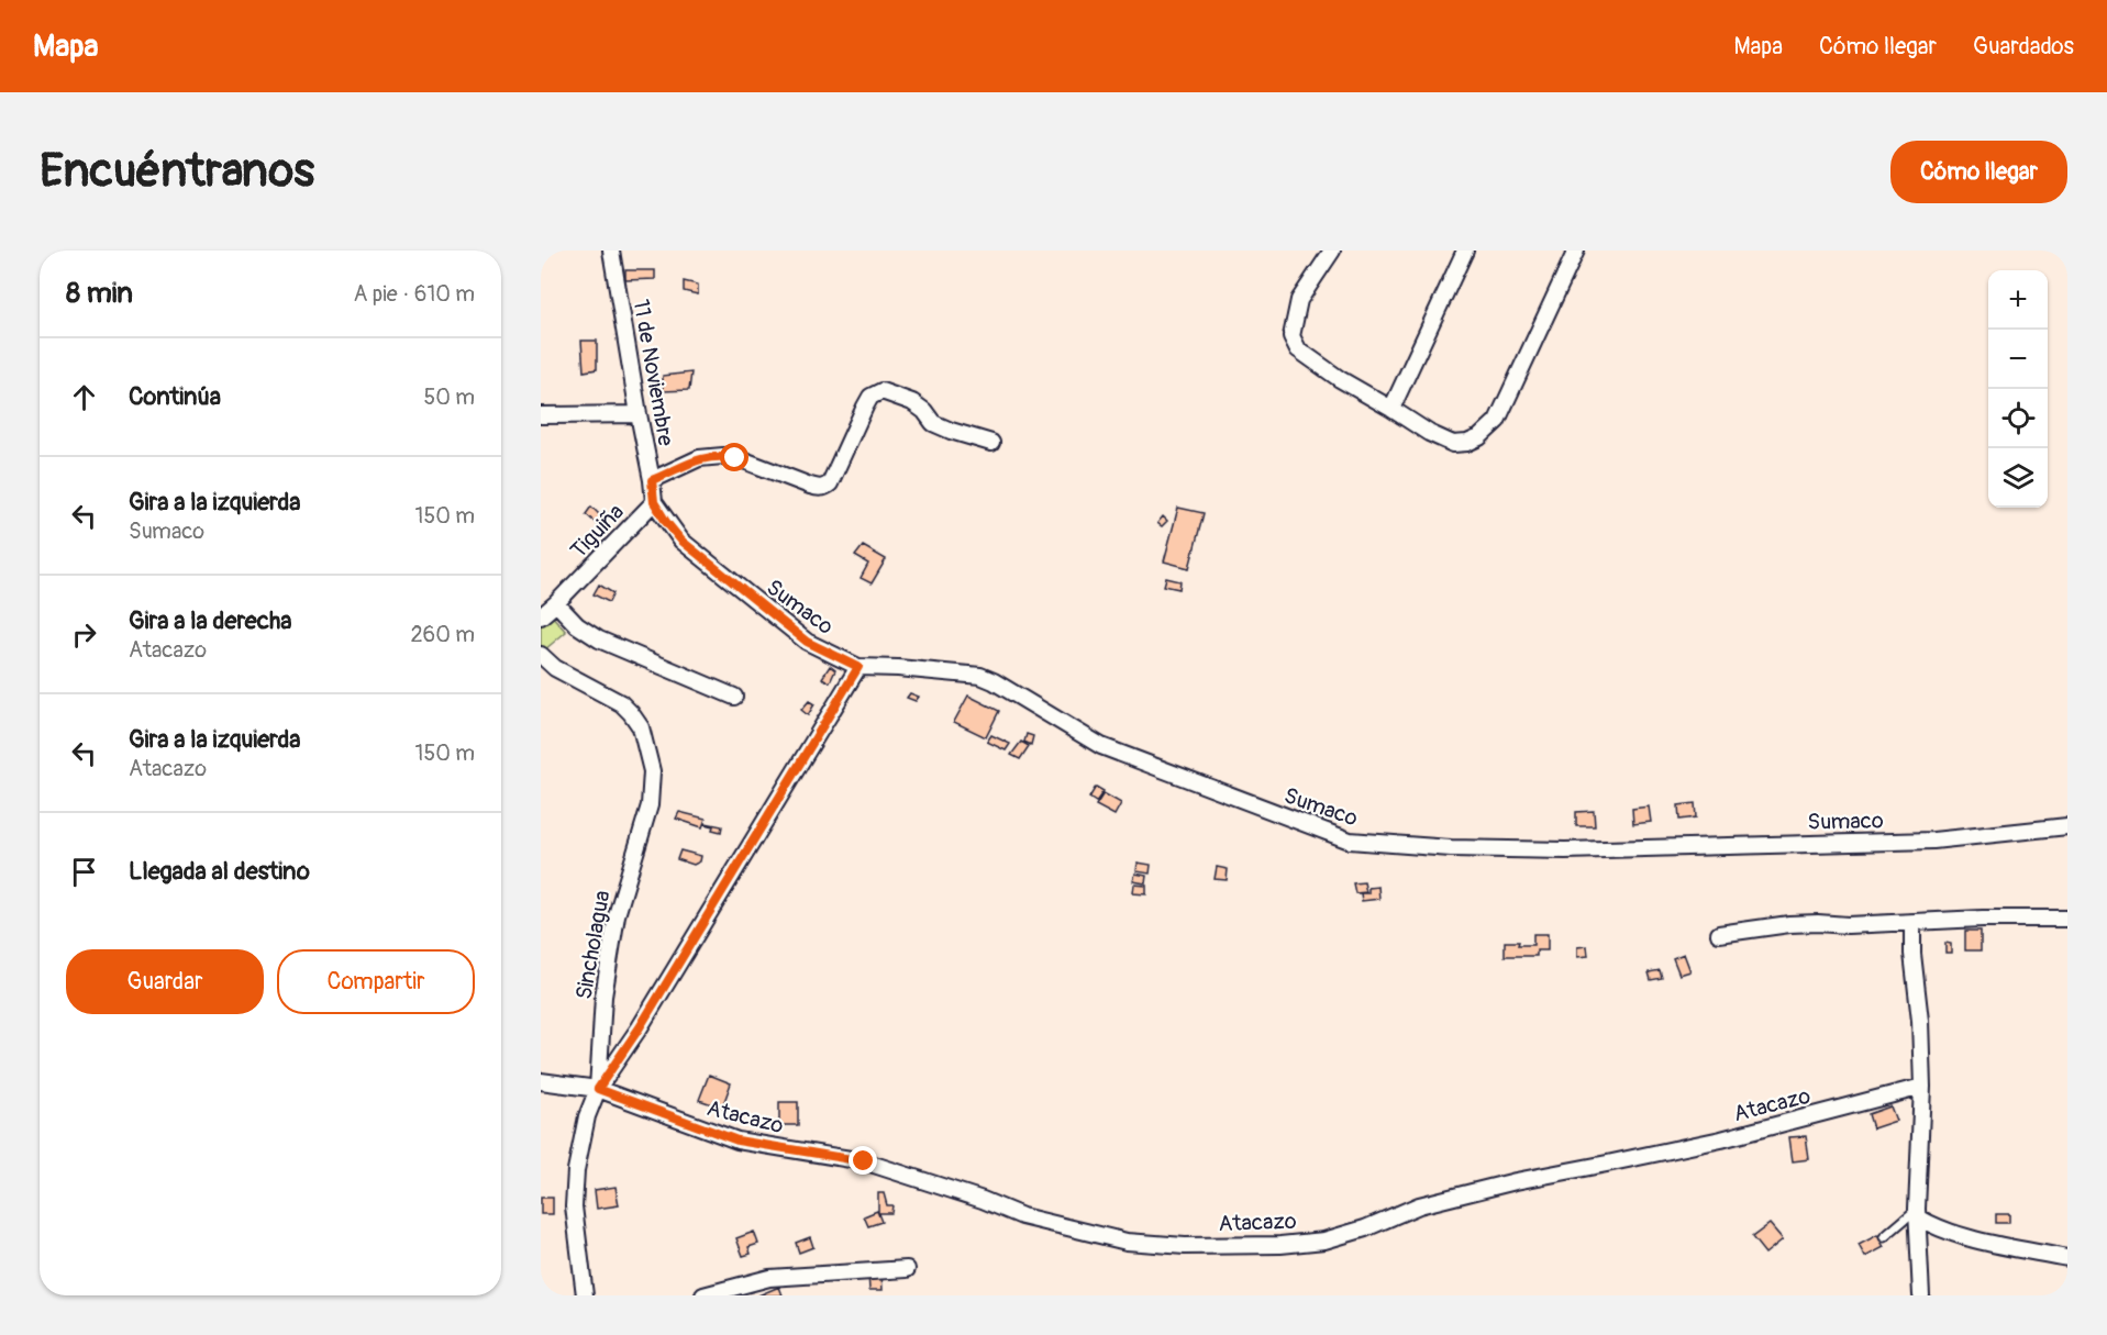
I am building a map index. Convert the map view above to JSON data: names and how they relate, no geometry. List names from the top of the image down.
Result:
{
  "streets": {
    "street": [
      "11 de Noviembre",
      "Tiguiña",
      "Sumaco",
      "Sincholagua",
      "Atacazo"
    ]
  },
  "crossings": [
    ["11 de Noviembre", "Tiguiña"],
    ["11 de Noviembre", "Sumaco"],
    ["Tiguiña", "Sumaco"],
    ["Sincholagua", "Atacazo"]
  ],
  "page": {
    "header": "Mapa",
    "nav": ["Mapa", "Cómo llegar", "Guardados"],
    "buttons": [
      "Cómo llegar",
      ["Guardar", "Compartir"]
    ],
    "title": "Encuéntranos",
    "heading": ["8 min", "A pie · 610 m"],
    "map_buttons": ["+", "−"],
    "list": [
      ["Continúa", "50 m"],
      ["Gira a la izquierda", "Sumaco", "150 m"],
      ["Gira a la derecha", "Atacazo", "260 m"],
      ["Gira a la izquierda", "Atacazo", "150 m"],
      "Llegada al destino"
    ]
  }
}
